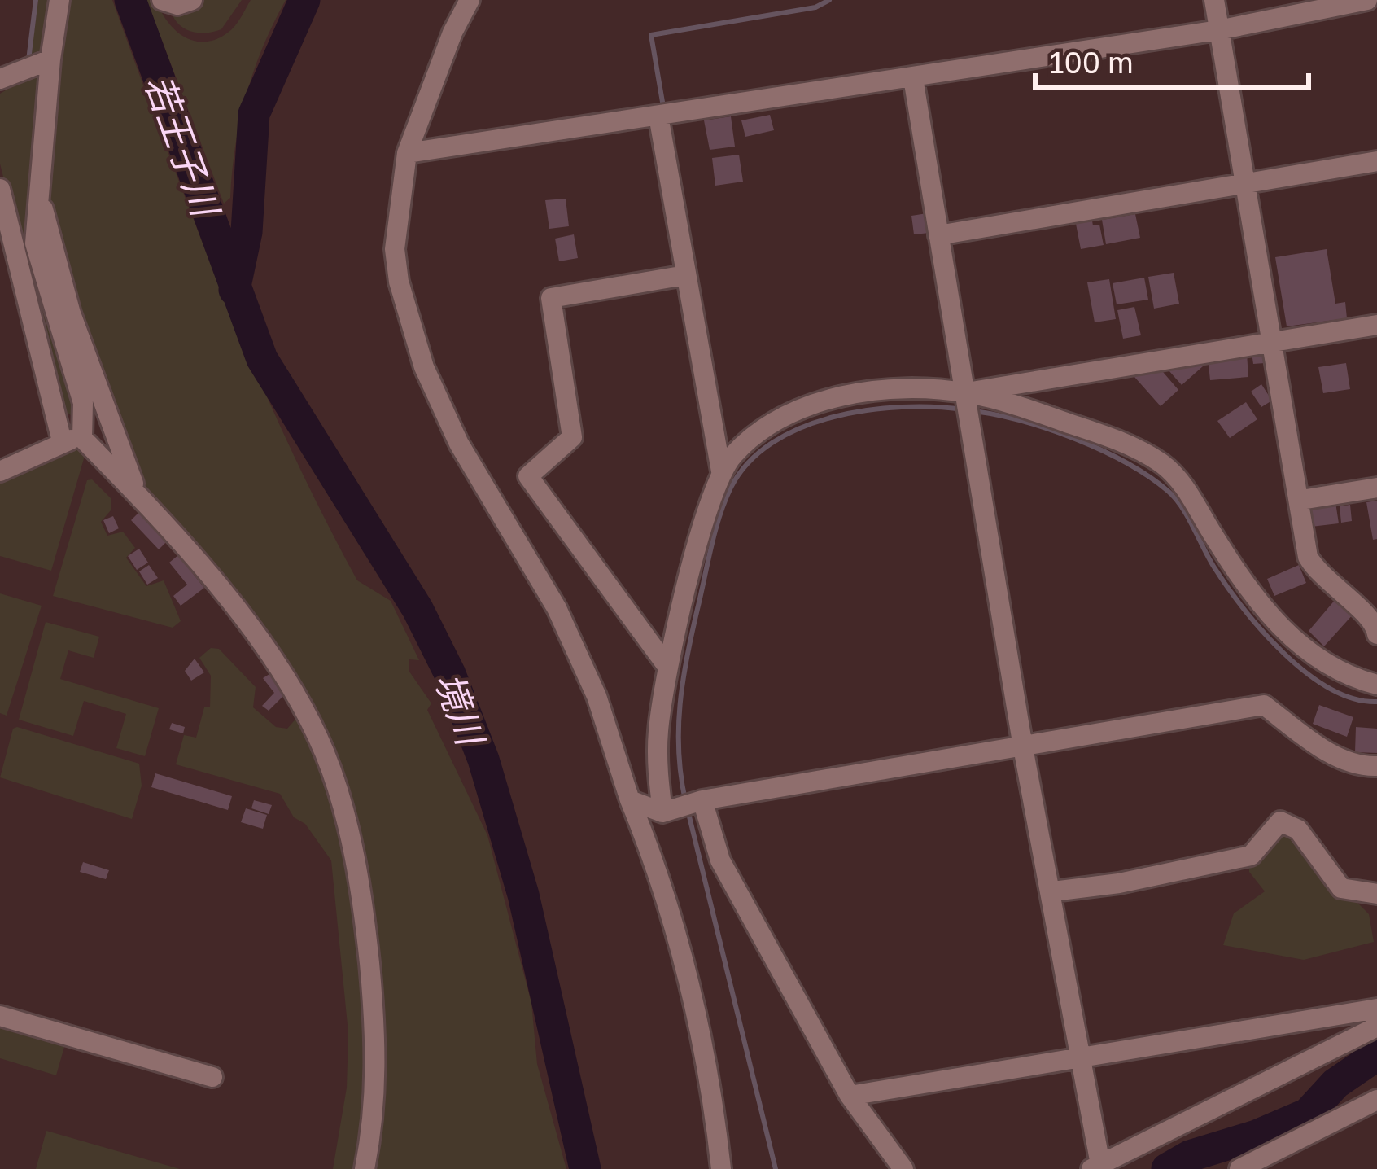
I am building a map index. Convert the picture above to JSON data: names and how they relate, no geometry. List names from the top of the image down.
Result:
{
  "water": ["若王子川", "境川"],
  "scale_bar": "100 m"
}
